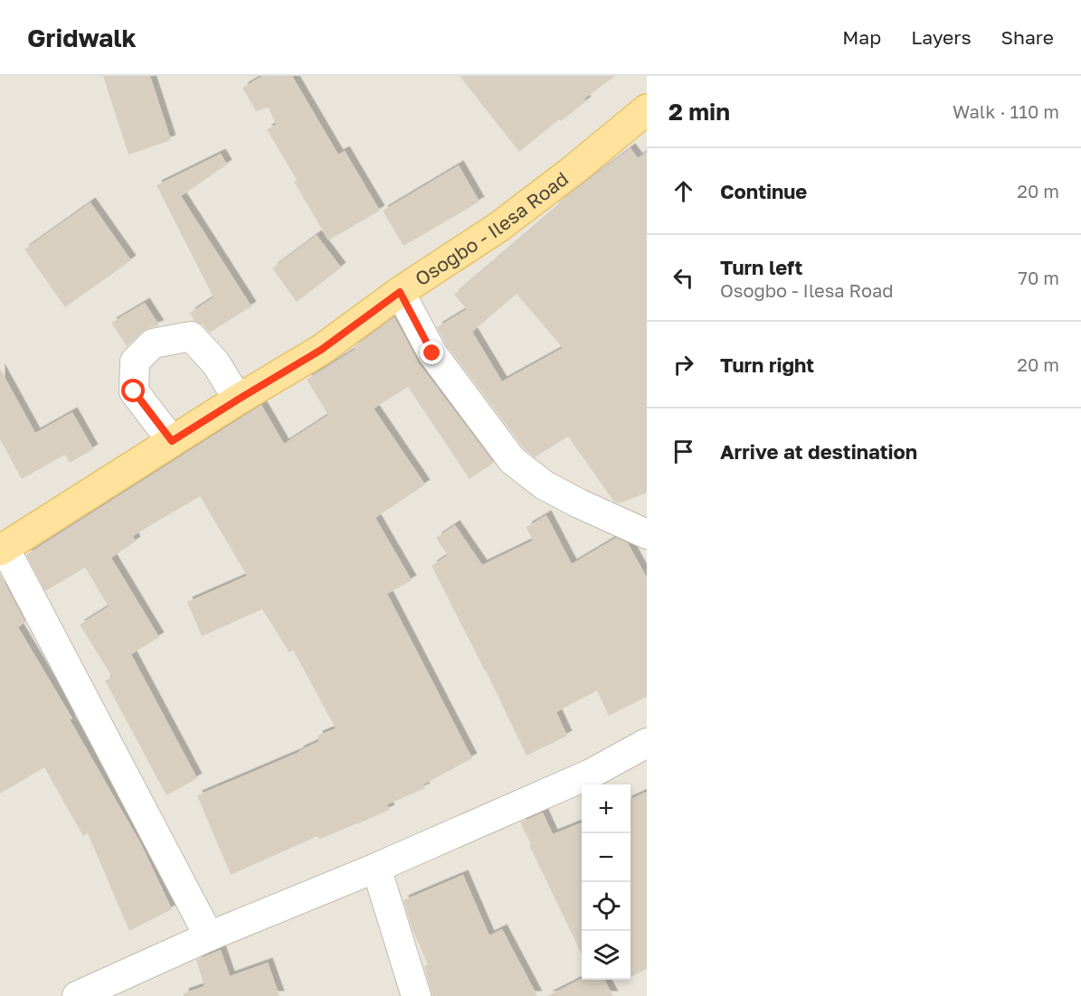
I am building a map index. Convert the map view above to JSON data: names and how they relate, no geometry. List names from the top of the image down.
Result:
{
  "streets": {
    "main road": ["Osogbo - Ilesa Road"]
  },
  "page": {
    "header": "Gridwalk",
    "nav": ["Map", "Layers", "Share"],
    "heading": ["2 min", "Walk · 110 m"],
    "list": [
      ["Continue", "20 m"],
      ["Turn left", "Osogbo - Ilesa Road", "70 m"],
      ["Turn right", "20 m"],
      "Arrive at destination"
    ],
    "map_buttons": ["+", "−"]
  }
}
